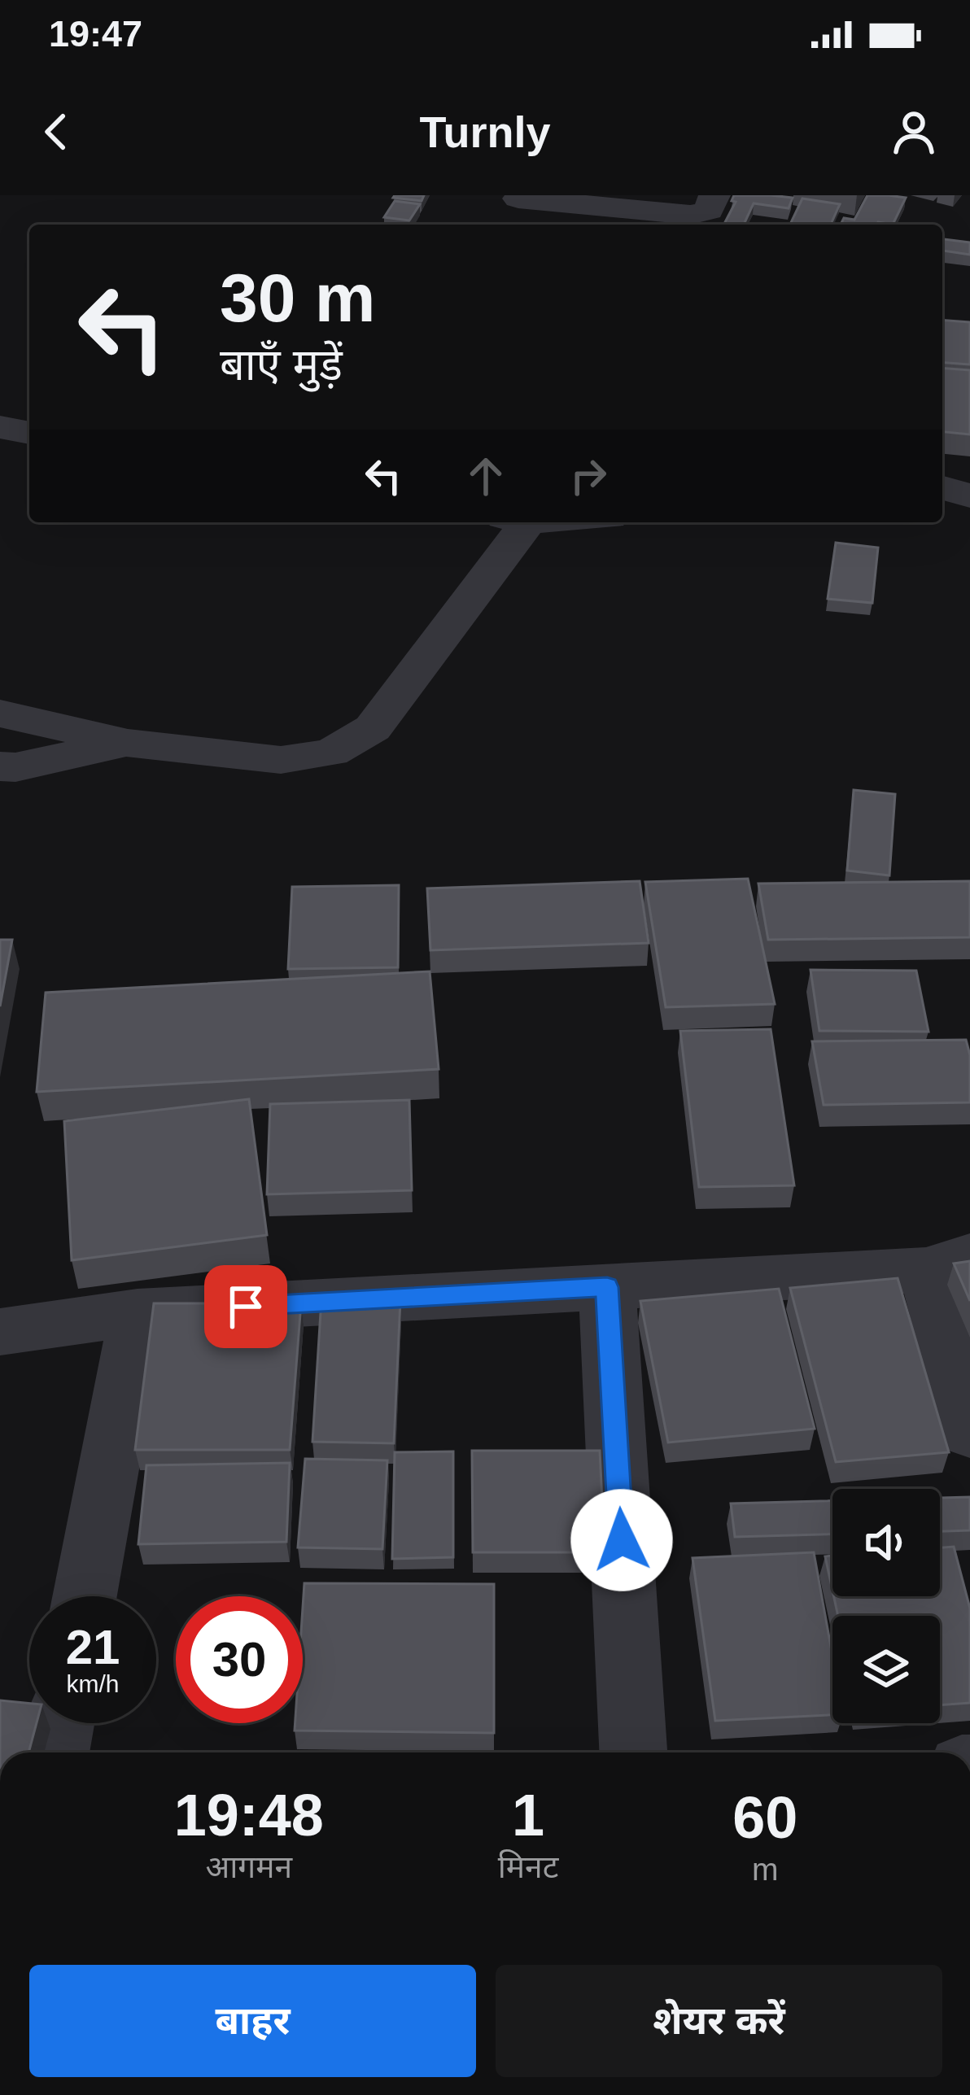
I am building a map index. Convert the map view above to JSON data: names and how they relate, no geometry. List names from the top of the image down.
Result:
{
  "page": {
    "status": "19:47",
    "header": "Turnly",
    "turn": ["30 m", "बाएँ मुड़ें"],
    "speed": "21 km/h",
    "limit": "30",
    "eta": [
      "19:48",
      "आगमन",
      "1",
      "मिनट",
      "60",
      "m"
    ],
    "buttons": ["बाहर", "शेयर करें"]
  }
}
